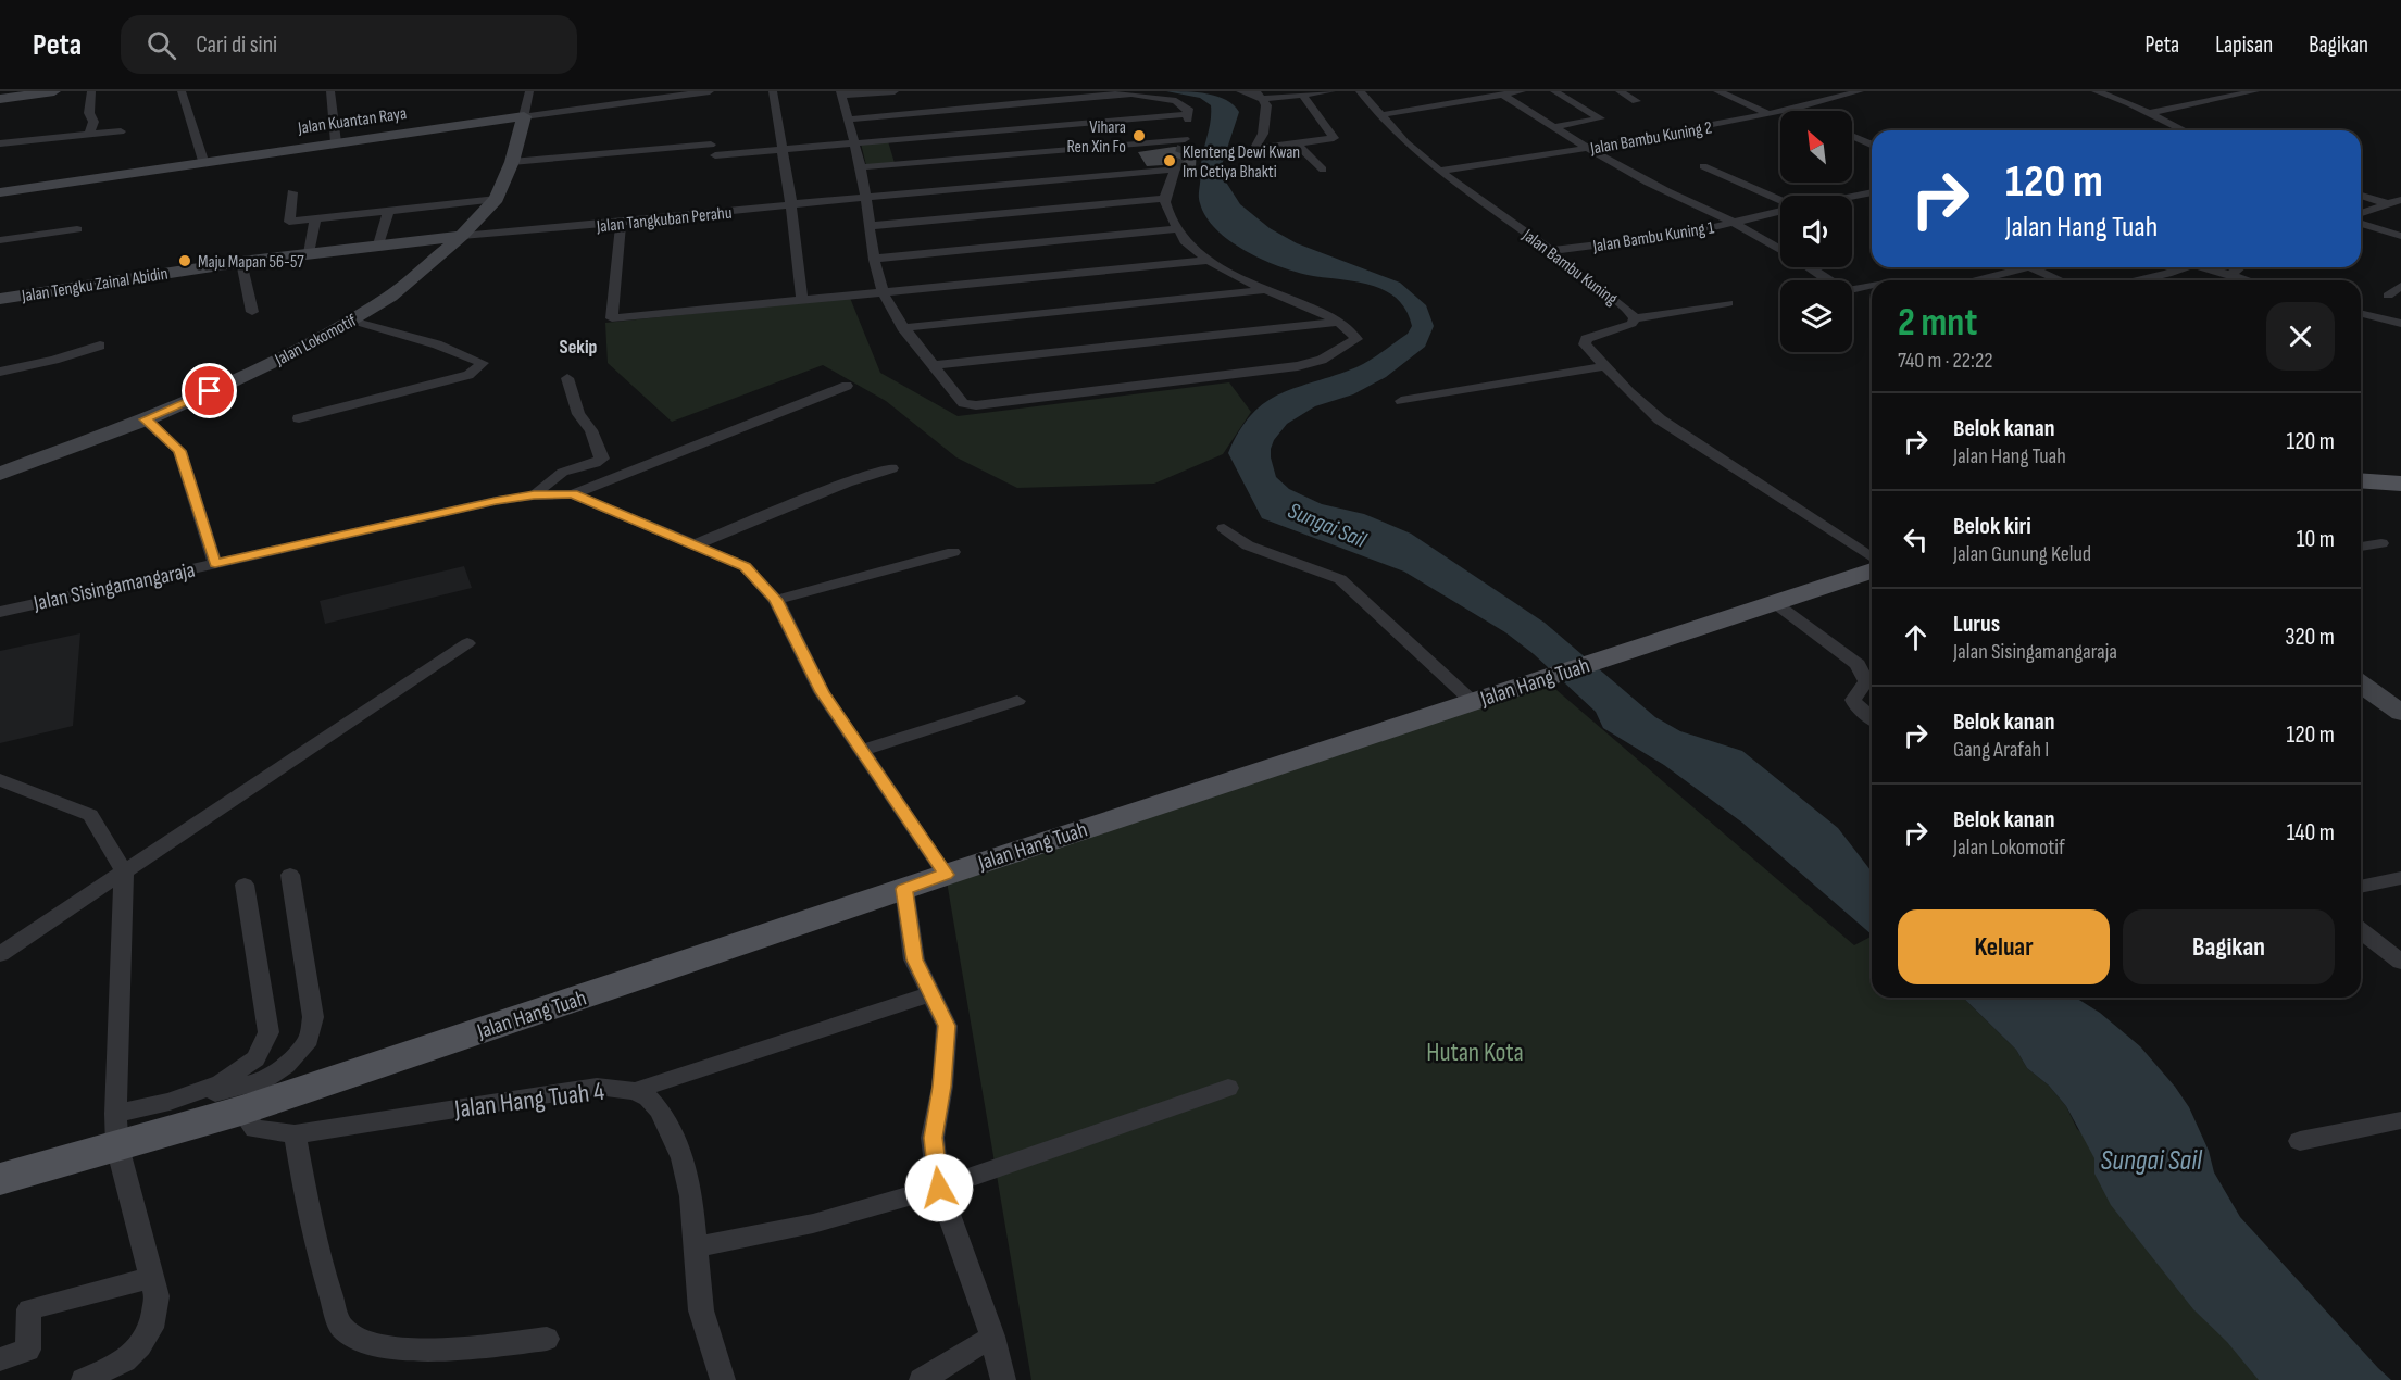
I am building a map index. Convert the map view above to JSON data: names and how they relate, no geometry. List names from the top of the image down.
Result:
{
  "streets": {
    "main road": ["Jalan Hang Tuah"],
    "street": [
      "Jalan Kuantan Raya",
      "Jalan Bambu Kuning 2",
      "Jalan Tangkuban Perahu",
      "Jalan Bambu Kuning 1",
      "Jalan Bambu Kuning",
      "Jalan Tengku Zainal Abidin",
      "Jalan Lokomotif",
      "Jalan Sisingamangaraja",
      "Jalan Hang Tuah 4"
    ]
  },
  "crossings": [
    ["Jalan Kuantan Raya", "Jalan Lokomotif"],
    ["Jalan Bambu Kuning 2", "Jalan Bambu Kuning"],
    ["Jalan Tangkuban Perahu", "Jalan Tengku Zainal Abidin"],
    ["Jalan Tangkuban Perahu", "Jalan Lokomotif"],
    ["Jalan Bambu Kuning 1", "Jalan Bambu Kuning"],
    ["Jalan Tengku Zainal Abidin", "Jalan Lokomotif"],
    ["Jalan Hang Tuah", "Jalan Hang Tuah 4"]
  ],
  "districts": ["Sekip"],
  "water": ["Sungai Sail"],
  "parks": ["Hutan Kota"],
  "places": ["Vihara Ren Xin Fo", "Klenteng Dewi Kwan Im Cetiya Bhakti", "Maju Mapan 56-57"],
  "north": "top left",
  "page": {
    "header": "Peta",
    "search": "Cari di sini",
    "nav": ["Peta", "Lapisan", "Bagikan"],
    "turn": ["120 m", "Jalan Hang Tuah"],
    "heading": ["2 mnt", "740 m · 22:22"],
    "list": [
      {
        "name": "Belok kanan",
        "note": "Jalan Hang Tuah",
        "value": "120 m"
      },
      {
        "name": "Belok kiri",
        "note": "Jalan Gunung Kelud",
        "value": "10 m"
      },
      {
        "name": "Lurus",
        "note": "Jalan Sisingamangaraja",
        "value": "320 m"
      },
      {
        "name": "Belok kanan",
        "note": "Gang Arafah I",
        "value": "120 m"
      },
      {
        "name": "Belok kanan",
        "note": "Jalan Lokomotif",
        "value": "140 m"
      }
    ],
    "buttons": ["Keluar", "Bagikan"]
  }
}
